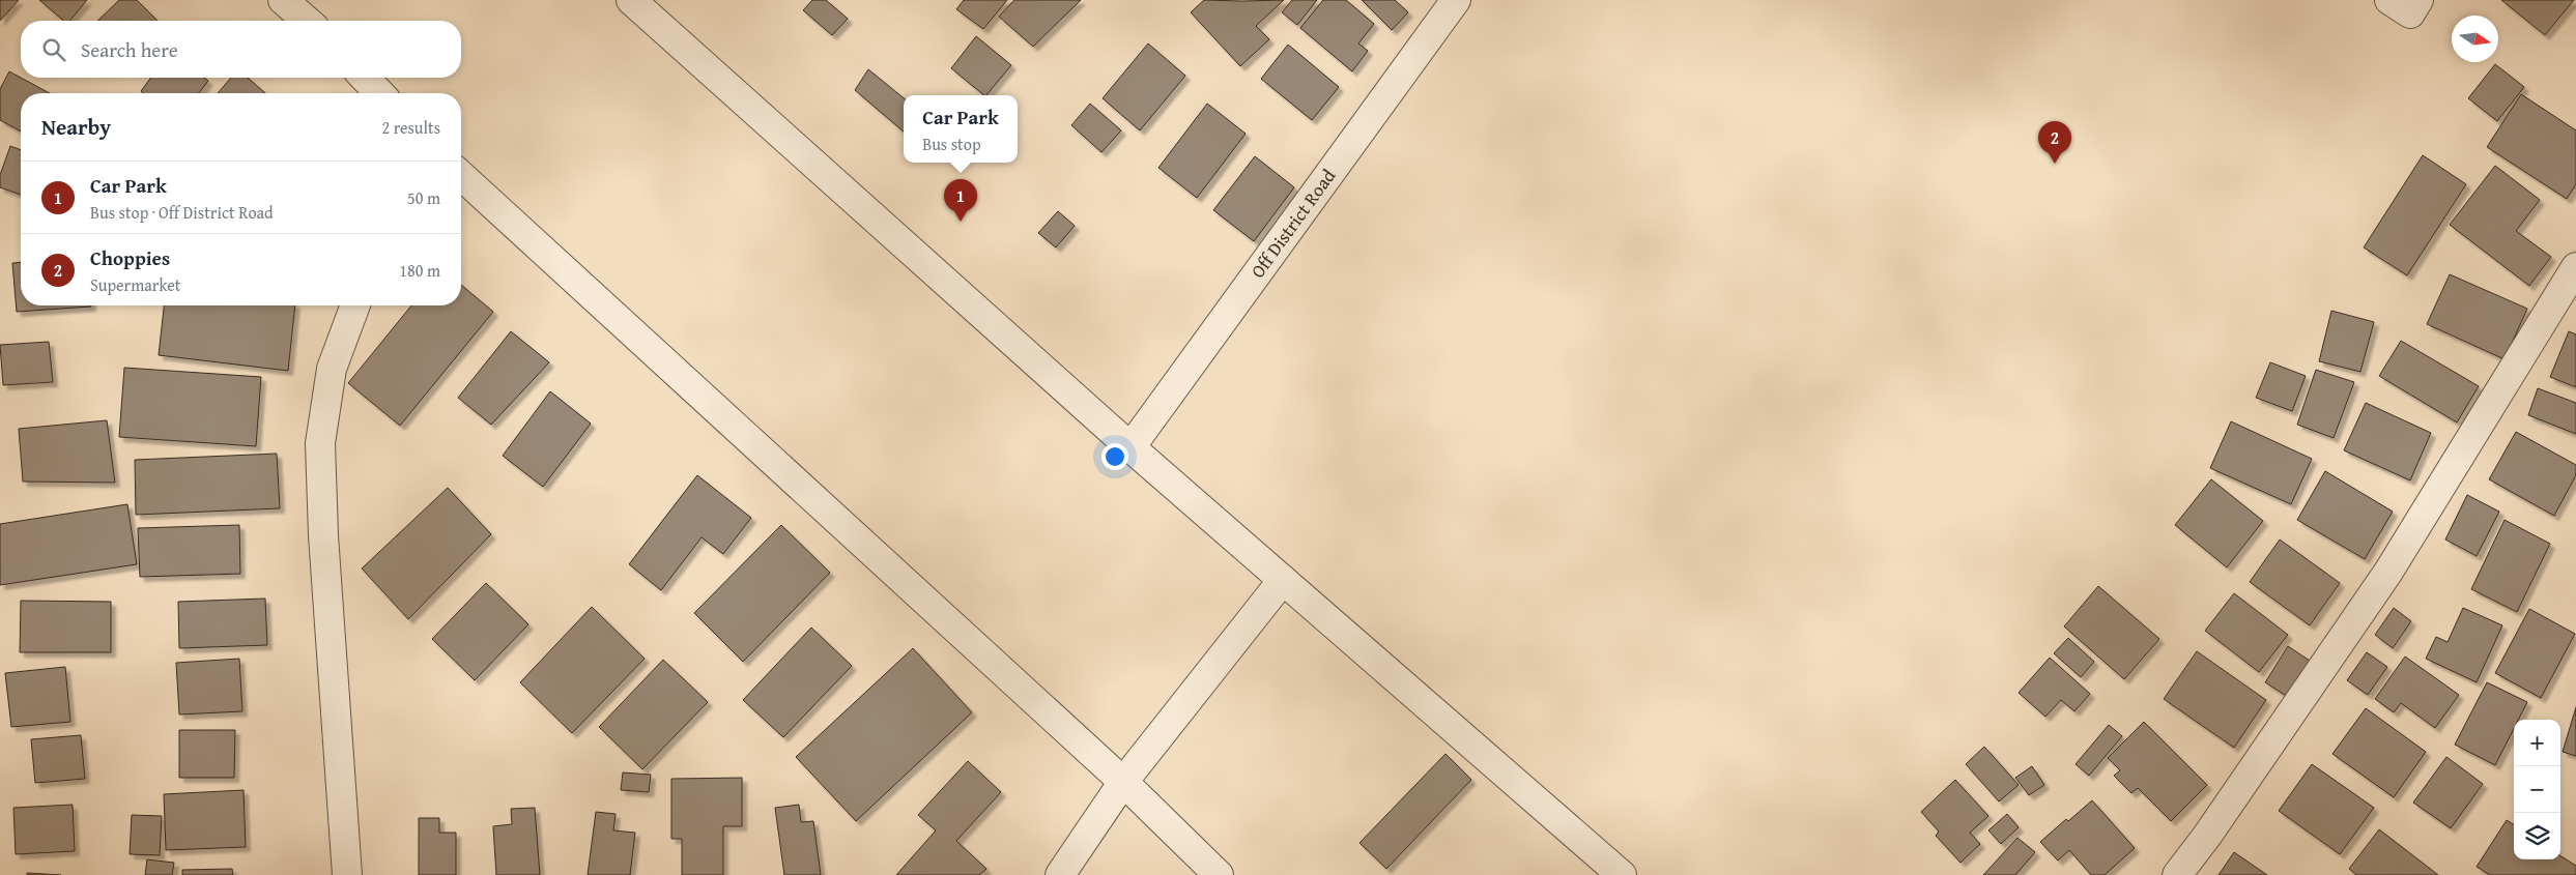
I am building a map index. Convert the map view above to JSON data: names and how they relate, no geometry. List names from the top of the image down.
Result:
{
  "streets": {
    "street": ["Off District Road"]
  },
  "north": "right",
  "page": {
    "search": "Search here",
    "heading": ["Nearby", "2 results"],
    "popup": ["Car Park", "Bus stop"],
    "pins": ["2", "1"],
    "list": [
      {
        "mark": "1",
        "name": "Car Park",
        "note": "Bus stop · Off District Road",
        "value": "50 m"
      },
      {
        "mark": "2",
        "name": "Choppies",
        "note": "Supermarket",
        "value": "180 m"
      }
    ],
    "map_buttons": ["+", "−"]
  }
}
